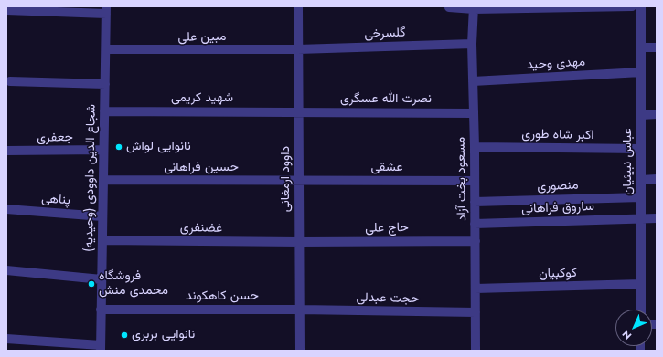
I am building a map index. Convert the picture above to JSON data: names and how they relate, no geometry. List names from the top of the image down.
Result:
{
  "streets": {
    "street": [
      "گلسرخی",
      "مبین علی",
      "مهدی وحید",
      "شهید کریمی",
      "نصرت الله عسگری",
      "اکبر شاه طوری",
      "جعفری",
      "عباس نبیئیان",
      "حسین فراهانی",
      "عشقی",
      "شجاع الدین داوودی (وحیدیه)",
      "داوود ارمغانی",
      "مسعود بخت آزاد",
      "منصوری",
      "پناهی",
      "ساروق فراهانی",
      "غضنفری",
      "حاج علی",
      "کوکبیان",
      "حسن کاهکوند",
      "حجت عبدلی"
    ]
  },
  "crossings": [
    ["گلسرخی", "مبین علی"],
    ["گلسرخی", "داوود ارمغانی"],
    ["گلسرخی", "مسعود بخت آزاد"],
    ["مبین علی", "شجاع الدین داوودی (وحیدیه)"],
    ["مبین علی", "داوود ارمغانی"],
    ["مهدی وحید", "عباس نبیئیان"],
    ["مهدی وحید", "مسعود بخت آزاد"],
    ["شهید کریمی", "نصرت الله عسگری"],
    ["شهید کریمی", "شجاع الدین داوودی (وحیدیه)"],
    ["شهید کریمی", "داوود ارمغانی"],
    ["نصرت الله عسگری", "داوود ارمغانی"],
    ["نصرت الله عسگری", "مسعود بخت آزاد"],
    ["اکبر شاه طوری", "عباس نبیئیان"],
    ["اکبر شاه طوری", "مسعود بخت آزاد"],
    ["جعفری", "شجاع الدین داوودی (وحیدیه)"],
    ["عباس نبیئیان", "منصوری"],
    ["عباس نبیئیان", "ساروق فراهانی"],
    ["عباس نبیئیان", "کوکبیان"],
    ["حسین فراهانی", "عشقی"],
    ["حسین فراهانی", "شجاع الدین داوودی (وحیدیه)"],
    ["حسین فراهانی", "داوود ارمغانی"],
    ["عشقی", "داوود ارمغانی"],
    ["عشقی", "مسعود بخت آزاد"],
    ["شجاع الدین داوودی (وحیدیه)", "پناهی"],
    ["شجاع الدین داوودی (وحیدیه)", "غضنفری"],
    ["شجاع الدین داوودی (وحیدیه)", "حسن کاهکوند"],
    ["داوود ارمغانی", "غضنفری"],
    ["داوود ارمغانی", "حاج علی"],
    ["داوود ارمغانی", "حسن کاهکوند"],
    ["داوود ارمغانی", "حجت عبدلی"],
    ["مسعود بخت آزاد", "منصوری"],
    ["مسعود بخت آزاد", "ساروق فراهانی"],
    ["مسعود بخت آزاد", "حاج علی"],
    ["مسعود بخت آزاد", "کوکبیان"],
    ["مسعود بخت آزاد", "حجت عبدلی"],
    ["غضنفری", "حاج علی"],
    ["حسن کاهکوند", "حجت عبدلی"]
  ],
  "places": ["نانوایی لواش", "فروشگاه محمدی منش", "نانوایی بربری"],
  "north": "bottom left"
}
